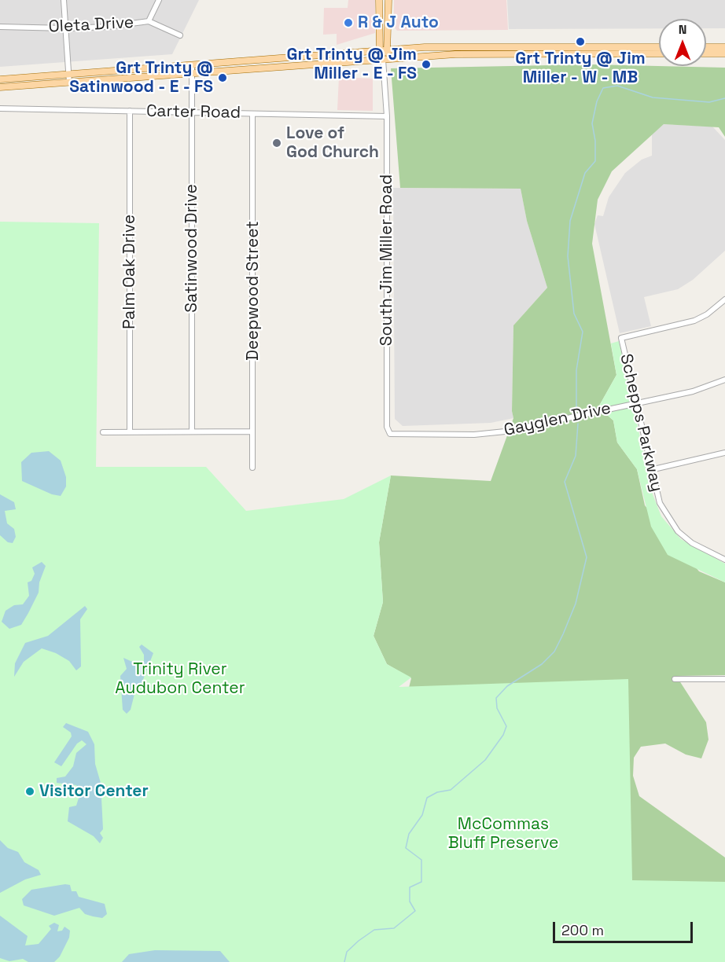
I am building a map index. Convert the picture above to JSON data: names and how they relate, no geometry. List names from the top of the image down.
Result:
{
  "streets": {
    "street": [
      "Oleta Drive",
      "Carter Road",
      "Satinwood Drive",
      "South Jim Miller Road",
      "Palm Oak Drive",
      "Deepwood Street",
      "Gayglen Drive",
      "Schepps Parkway"
    ]
  },
  "crossings": [
    ["Carter Road", "Satinwood Drive"],
    ["Carter Road", "South Jim Miller Road"],
    ["Carter Road", "Palm Oak Drive"],
    ["Carter Road", "Deepwood Street"],
    ["South Jim Miller Road", "Gayglen Drive"],
    ["Gayglen Drive", "Schepps Parkway"]
  ],
  "parks": ["Trinity River Audubon Center", "McCommas Bluff Preserve"],
  "places": [
    "R & J Auto",
    "Grt Trinty @ Jim Miller - W - MB",
    "Grt Trinty @ Jim Miller - E - FS",
    "Grt Trinty @ Satinwood - E - FS",
    "Love of God Church",
    "Visitor Center"
  ],
  "scale_bar": "200 m",
  "north": "top"
}
